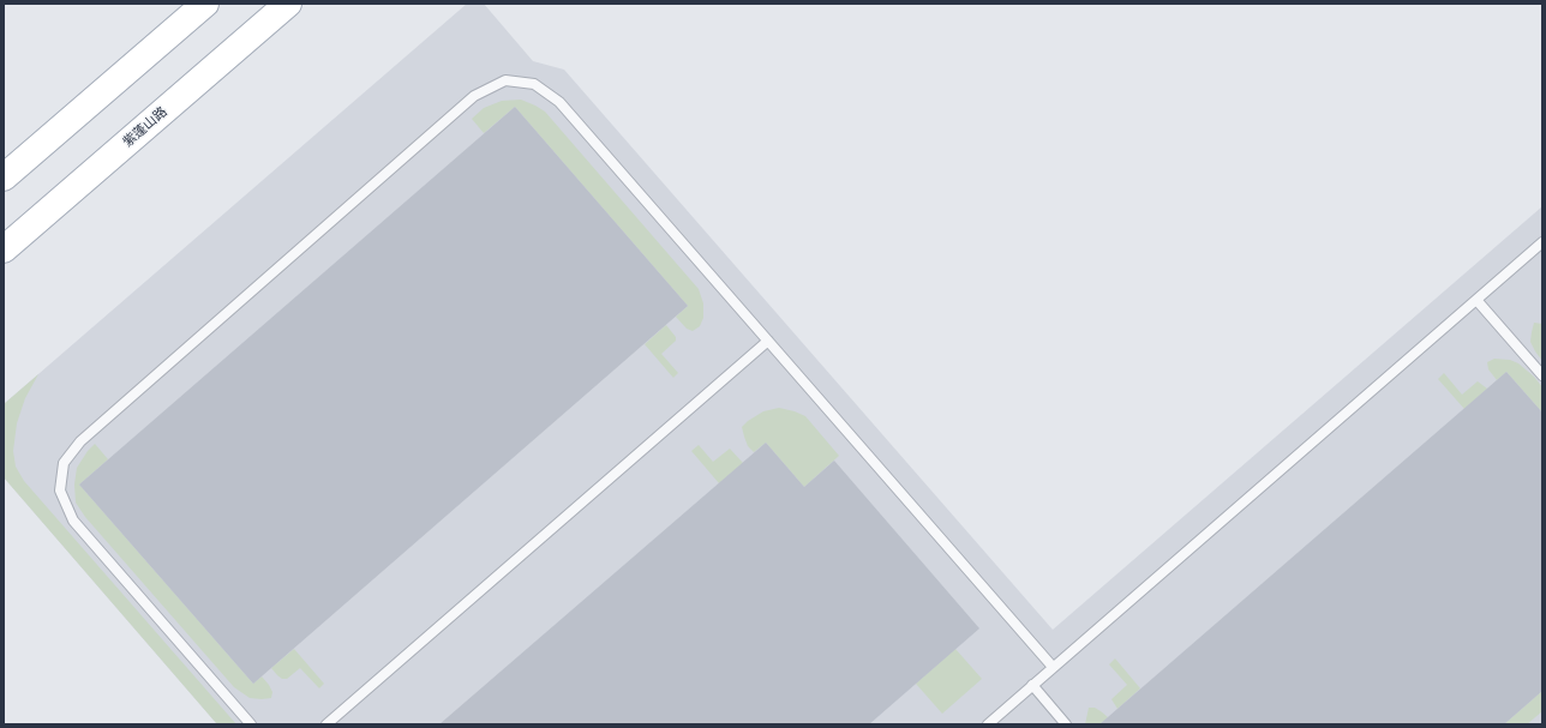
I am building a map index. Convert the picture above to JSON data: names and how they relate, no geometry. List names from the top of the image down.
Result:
{
  "streets": {
    "main road": ["紫蓬山路"]
  }
}
